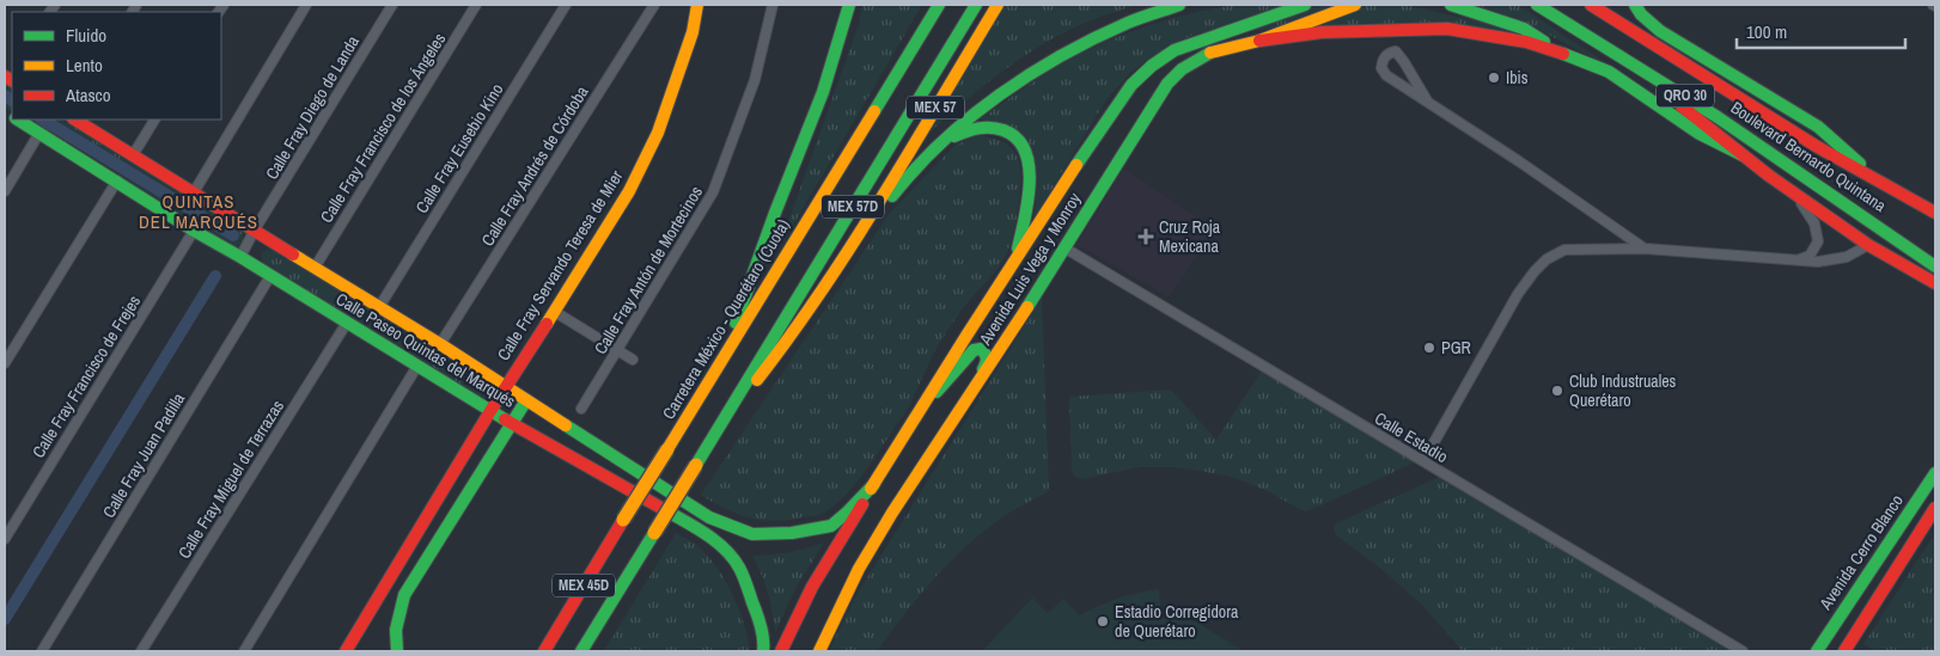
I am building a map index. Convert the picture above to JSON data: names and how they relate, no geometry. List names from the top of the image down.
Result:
{
  "streets": {
    "main road": [
      "QRO 30",
      "MEX 57",
      "Boulevard Bernardo Quintana",
      "MEX 57D",
      "Calle Fray Servando Teresa de Mier",
      "Avenida Luis Vega y Monroy",
      "Carretera México - Querétaro (Cuota)",
      "Calle Paseo Quintas del Marqués",
      "Avenida Cerro Blanco",
      "MEX 45D"
    ],
    "street": [
      "Calle Fray Diego de Landa",
      "Calle Fray Francisco de los Ángeles",
      "Calle Fray Eusebio Kino",
      "Calle Fray Andrés de Córdoba",
      "Calle Fray Antón de Mortecinos",
      "Calle Fray Francisco de Frejes",
      "Calle Estadio",
      "Calle Fray Juan Padilla",
      "Calle Fray Miguel de Terrazas"
    ]
  },
  "crossings": [
    ["Calle Fray Diego de Landa", "Calle Paseo Quintas del Marqués"],
    ["MEX 57", "MEX 57D"],
    ["MEX 57", "MEX 45D"],
    ["Calle Fray Francisco de los Ángeles", "Calle Paseo Quintas del Marqués"],
    ["Calle Fray Eusebio Kino", "Calle Paseo Quintas del Marqués"],
    ["Calle Fray Andrés de Córdoba", "Calle Paseo Quintas del Marqués"],
    ["MEX 57D", "MEX 45D"],
    ["Calle Fray Servando Teresa de Mier", "Calle Paseo Quintas del Marqués"],
    ["Avenida Luis Vega y Monroy", "Calle Paseo Quintas del Marqués"],
    ["Avenida Luis Vega y Monroy", "Calle Estadio"],
    ["Calle Paseo Quintas del Marqués", "Calle Fray Francisco de Frejes"],
    ["Calle Paseo Quintas del Marqués", "Calle Fray Juan Padilla"],
    ["Calle Paseo Quintas del Marqués", "Calle Fray Miguel de Terrazas"]
  ],
  "districts": ["QUINTAS DEL MARQUÉS"],
  "places": {
    "other": [
      "Ibis",
      "PGR",
      "Club Industruales Querétaro",
      "Estadio Corregidora de Querétaro"
    ],
    "health": ["Cruz Roja Mexicana"]
  },
  "legend": ["Fluido", "Lento", "Atasco"],
  "scale_bar": "100 m"
}
